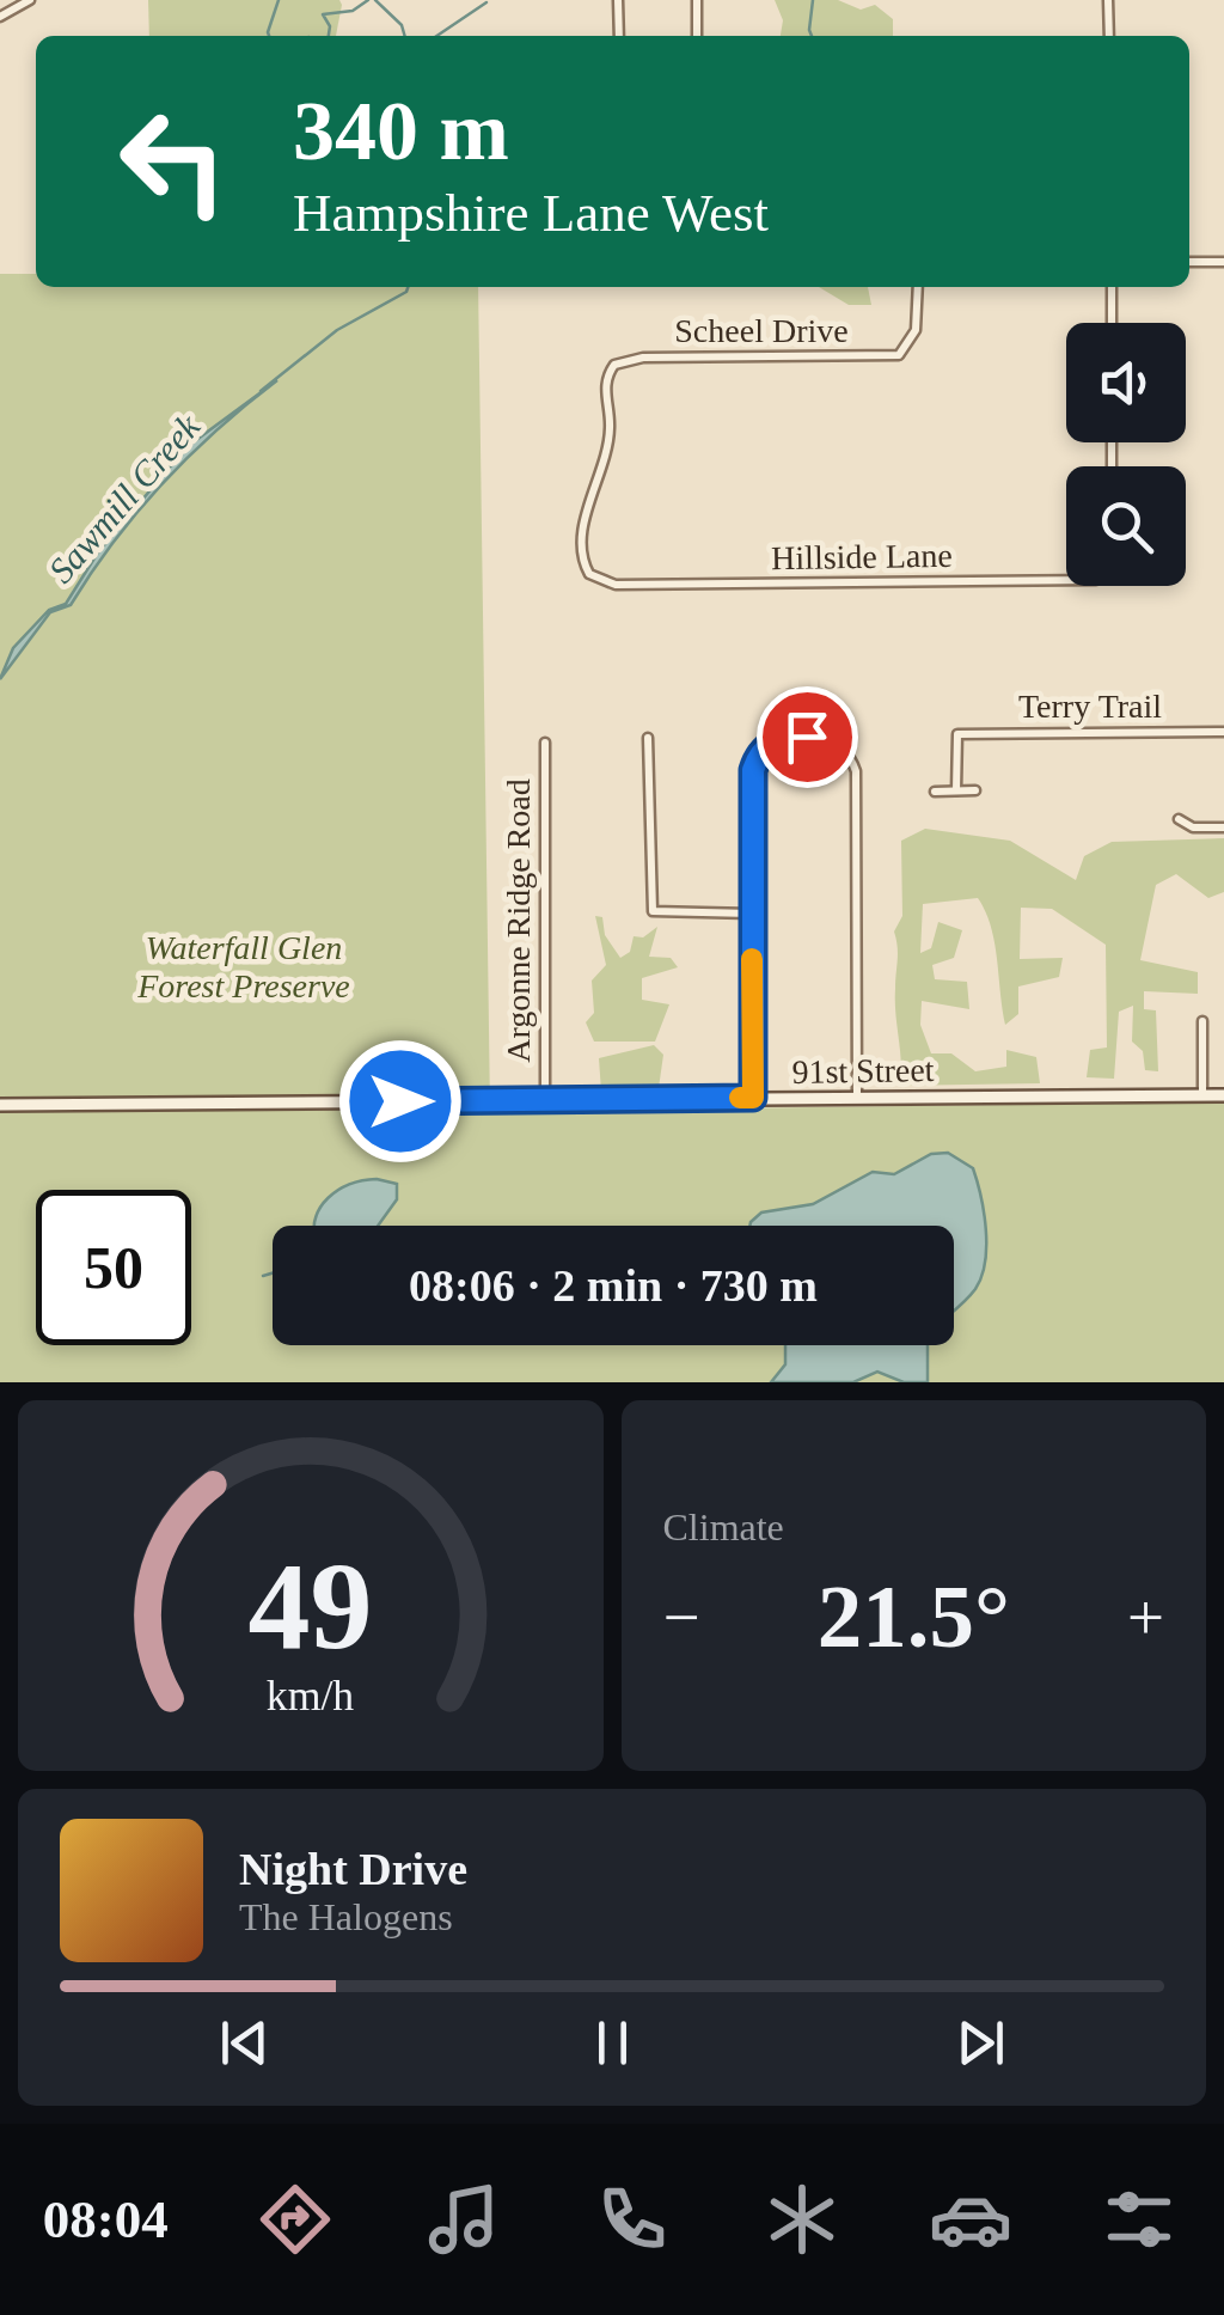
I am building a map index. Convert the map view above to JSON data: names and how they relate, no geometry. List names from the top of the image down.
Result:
{
  "streets": {
    "main road": ["91st Street"],
    "street": [
      "Scheel Drive",
      "Hillside Lane",
      "Terry Trail",
      "Argonne Ridge Road"
    ]
  },
  "crossings": [
    ["Scheel Drive", "Hillside Lane"],
    ["Argonne Ridge Road", "91st Street"]
  ],
  "water": ["Sawmill Creek"],
  "parks": ["Waterfall Glen Forest Preserve"],
  "page": {
    "turn": ["340 m", "Hampshire Lane West"],
    "limit": "50",
    "trip": "08:06 · 2 min · 730 m",
    "tile": "Climate",
    "heat": ["−", "21.5°", "+"],
    "song": ["Night Drive", "The Halogens"],
    "tabs": "08:04",
    "gauge": ["49", "km/h"]
  }
}
